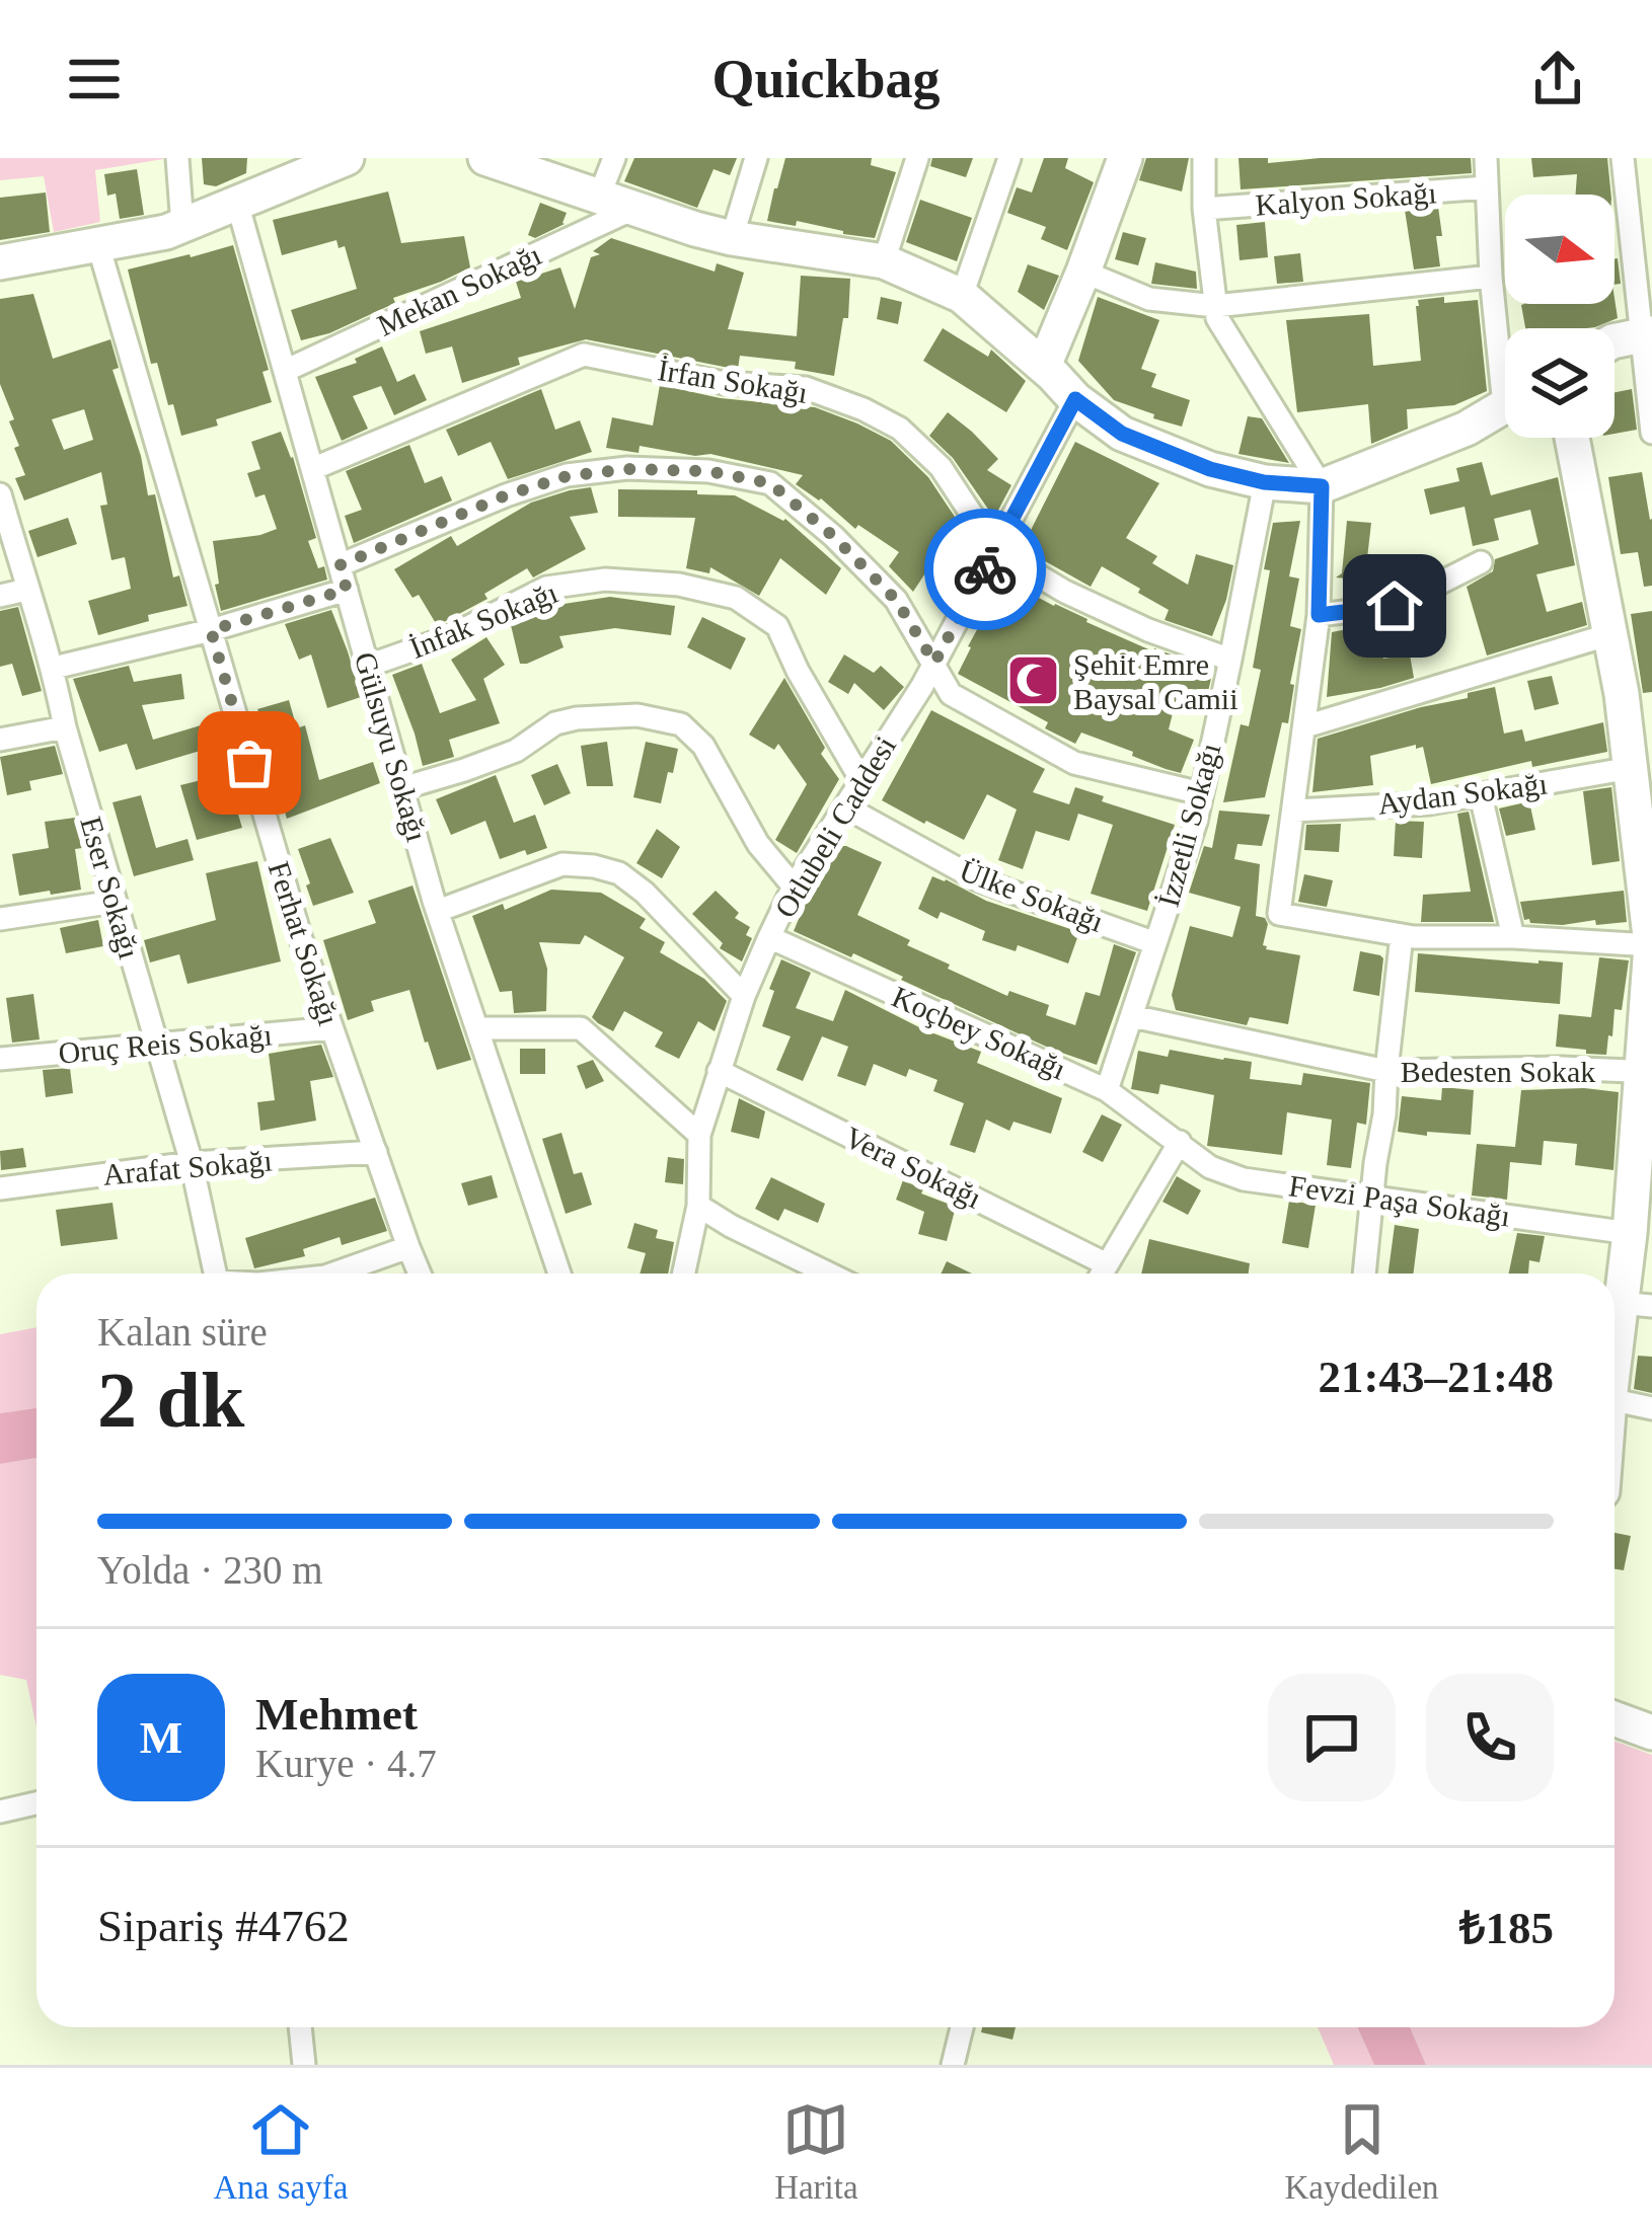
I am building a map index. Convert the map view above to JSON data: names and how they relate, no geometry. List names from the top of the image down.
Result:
{
  "streets": {
    "street": [
      "Kalyon Sokağı",
      "Mekan Sokağı",
      "İrfan Sokağı",
      "İnfak Sokağı",
      "Gülsuyu Sokağı",
      "Aydan Sokağı",
      "İzzetli Sokağı",
      "Otlubeli Caddesi",
      "Eser Sokağı",
      "Ülke Sokağı",
      "Ferhat Sokağı",
      "Koçbey Sokağı",
      "Oruç Reis Sokağı",
      "Bedesten Sokak",
      "Arafat Sokağı",
      "Vera Sokağı",
      "Fevzi Paşa Sokağı"
    ]
  },
  "crossings": [
    ["Mekan Sokağı", "Gülsuyu Sokağı"],
    ["İrfan Sokağı", "Gülsuyu Sokağı"],
    ["İrfan Sokağı", "İzzetli Sokağı"],
    ["İrfan Sokağı", "Otlubeli Caddesi"],
    ["İnfak Sokağı", "Gülsuyu Sokağı"],
    ["İnfak Sokağı", "Otlubeli Caddesi"],
    ["İzzetli Sokağı", "Ülke Sokağı"],
    ["İzzetli Sokağı", "Koçbey Sokağı"],
    ["İzzetli Sokağı", "Bedesten Sokak"],
    ["Otlubeli Caddesi", "Ülke Sokağı"],
    ["Otlubeli Caddesi", "Koçbey Sokağı"],
    ["Otlubeli Caddesi", "Vera Sokağı"],
    ["Eser Sokağı", "Ferhat Sokağı"],
    ["Eser Sokağı", "Oruç Reis Sokağı"],
    ["Eser Sokağı", "Arafat Sokağı"],
    ["Ferhat Sokağı", "Oruç Reis Sokağı"],
    ["Ferhat Sokağı", "Arafat Sokağı"],
    ["Koçbey Sokağı", "Fevzi Paşa Sokağı"]
  ],
  "places": {
    "mosque": ["Şehit Emre Baysal Camii"]
  },
  "north": "right",
  "page": {
    "header": "Quickbag",
    "heading": ["2 dk", "Kalan süre", "21:43–21:48"],
    "panel": [
      "Mehmet",
      "Kurye · 4.7",
      "Sipariş #4762",
      "₺185"
    ],
    "bar": "Yolda · 230 m",
    "round": "M",
    "tabs": ["Ana sayfa", "Harita", "Kaydedilen"]
  }
}
